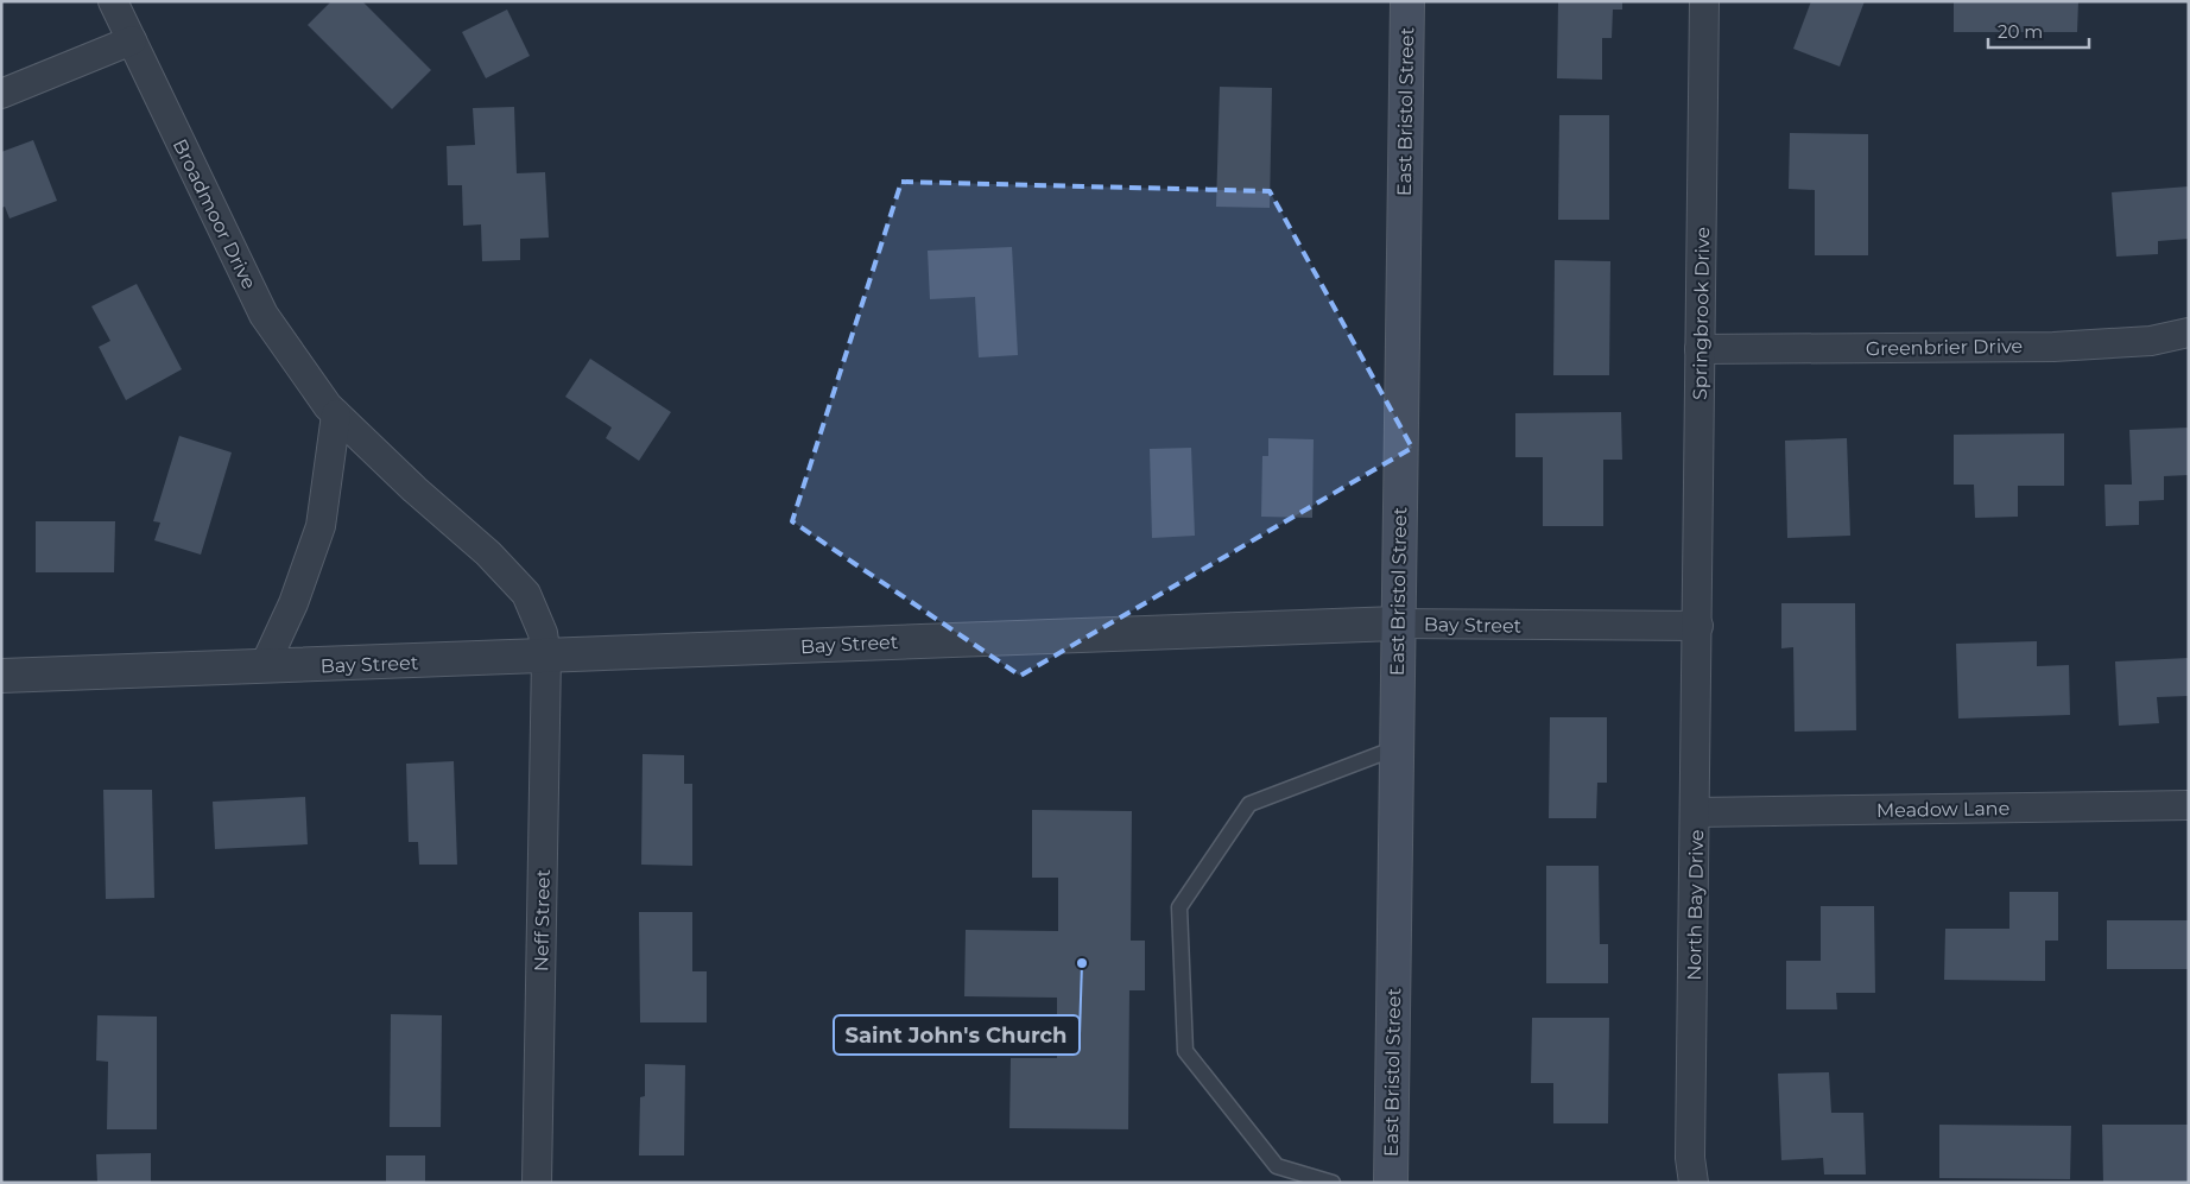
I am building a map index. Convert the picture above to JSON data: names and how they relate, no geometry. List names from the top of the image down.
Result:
{
  "streets": {
    "main road": ["East Bristol Street"],
    "street": [
      "Broadmoor Drive",
      "Springbrook Drive",
      "Greenbrier Drive",
      "Bay Street",
      "Meadow Lane",
      "North Bay Drive",
      "Neff Street"
    ]
  },
  "crossings": [
    ["East Bristol Street", "Bay Street"],
    ["Broadmoor Drive", "Bay Street"],
    ["Broadmoor Drive", "Neff Street"],
    ["Springbrook Drive", "Greenbrier Drive"],
    ["Springbrook Drive", "Bay Street"],
    ["Springbrook Drive", "North Bay Drive"],
    ["Bay Street", "North Bay Drive"],
    ["Bay Street", "Neff Street"],
    ["Meadow Lane", "North Bay Drive"]
  ],
  "places": ["Saint John's Church"],
  "scale_bar": "20 m"
}
